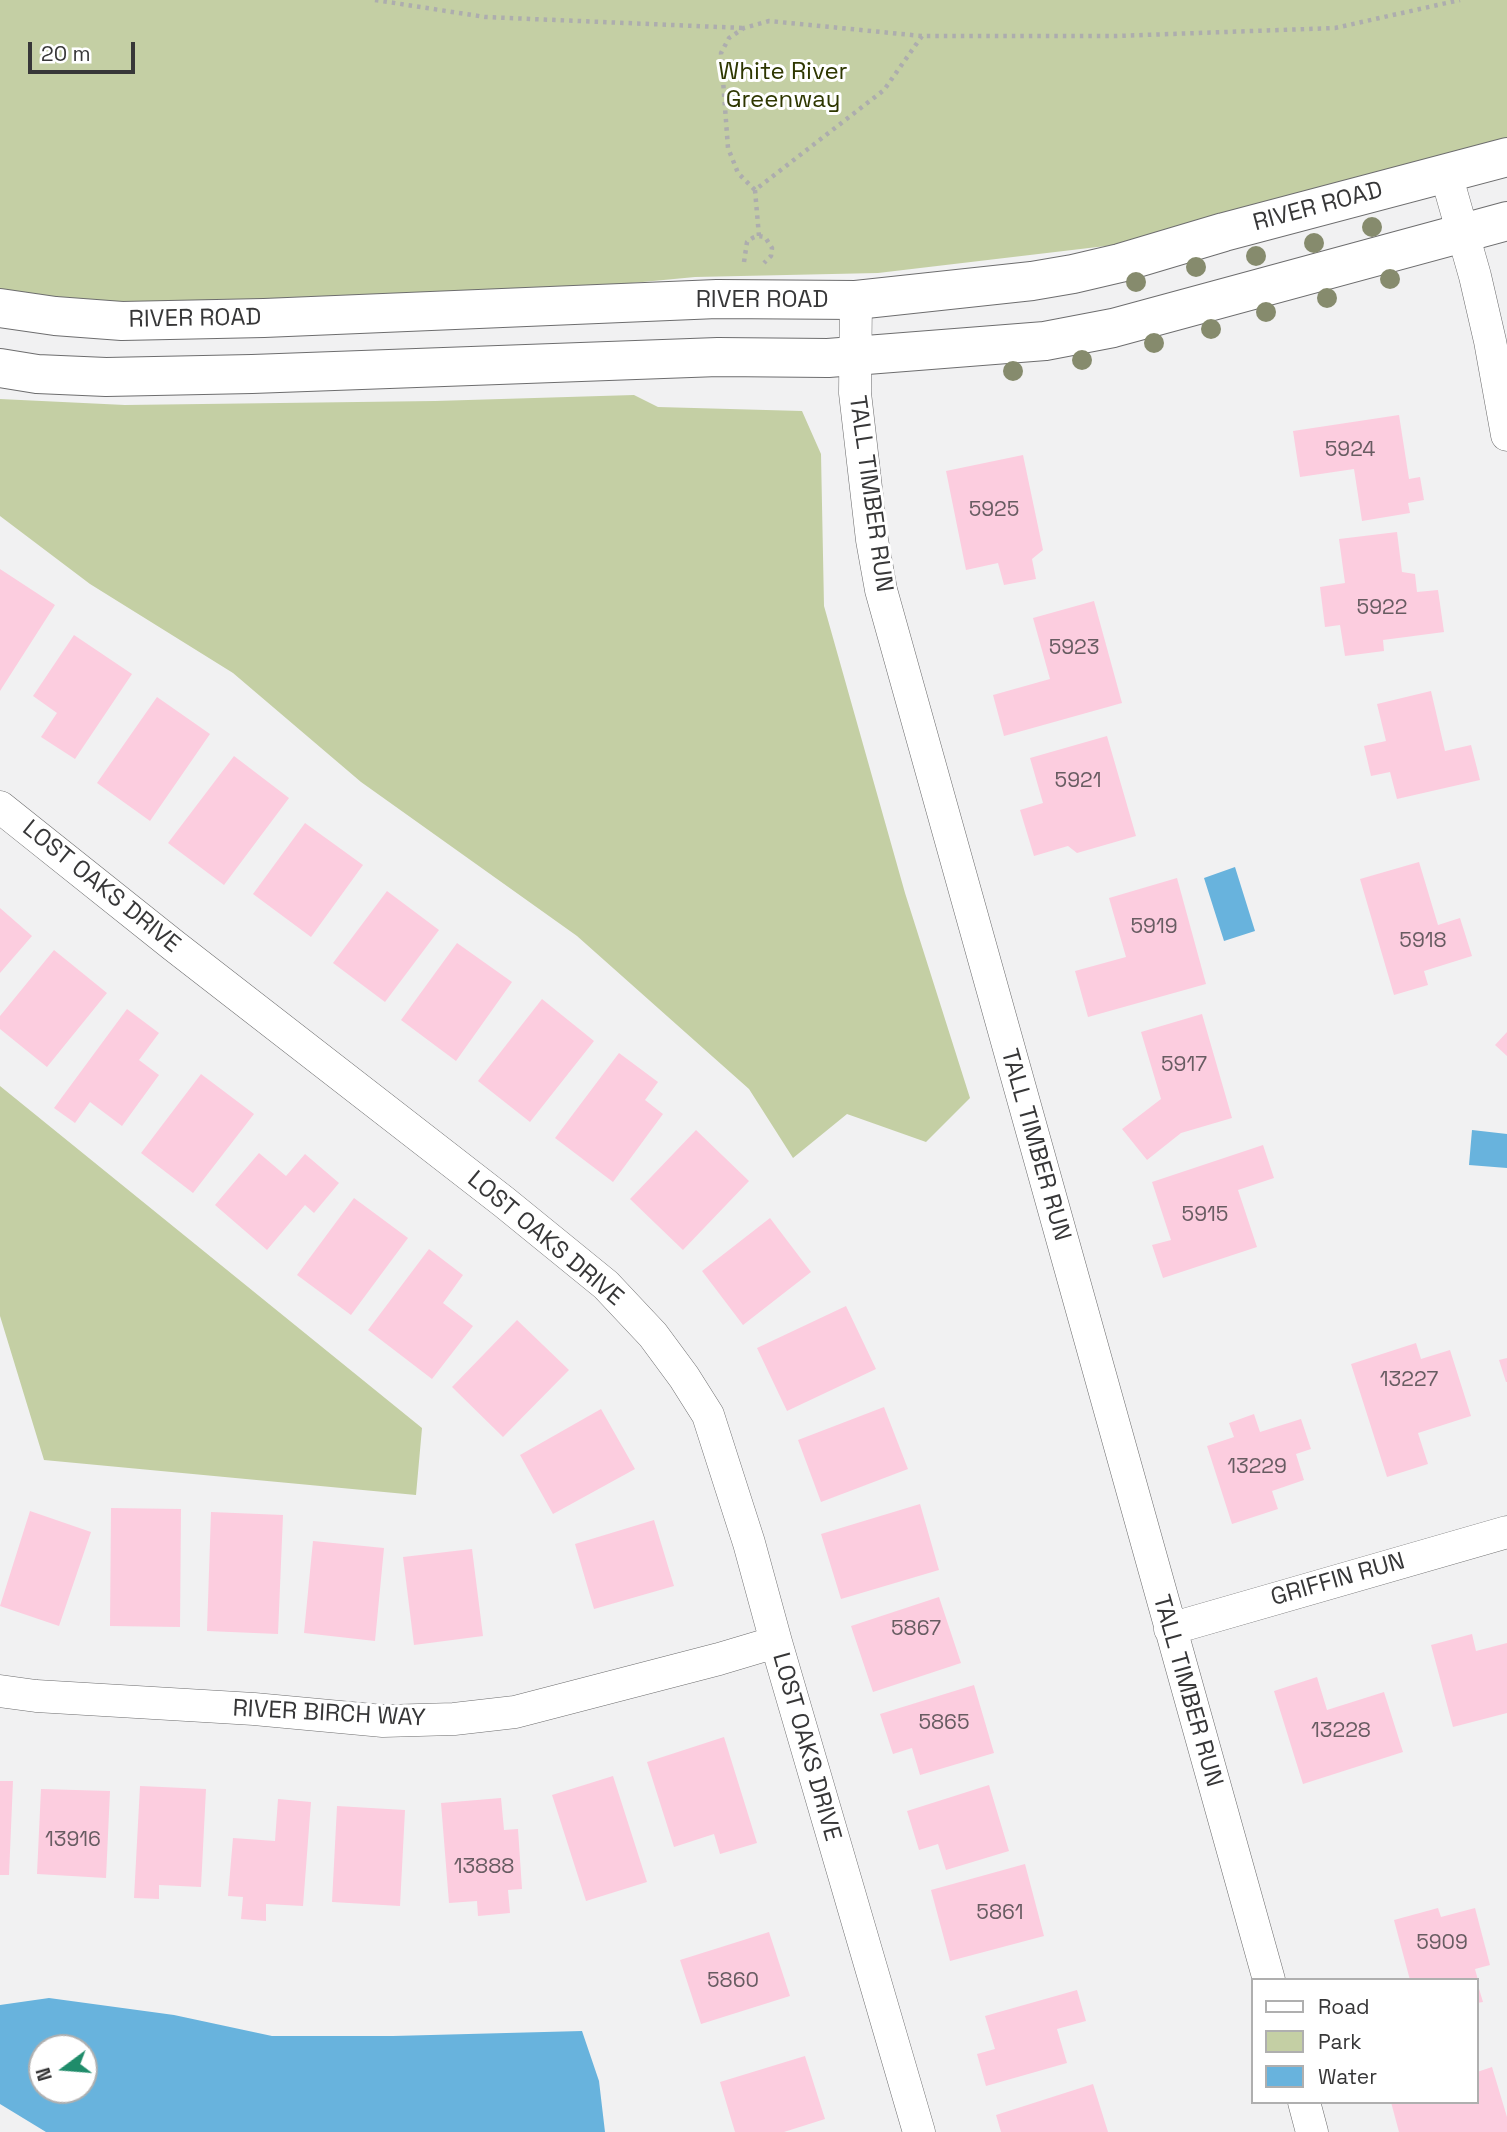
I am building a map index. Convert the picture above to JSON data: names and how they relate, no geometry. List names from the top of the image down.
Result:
{
  "streets": {
    "main road": ["RIVER ROAD"],
    "street": [
      "TALL TIMBER RUN",
      "LOST OAKS DRIVE",
      "GRIFFIN RUN",
      "RIVER BIRCH WAY"
    ]
  },
  "crossings": [
    ["RIVER ROAD", "TALL TIMBER RUN"],
    ["TALL TIMBER RUN", "GRIFFIN RUN"],
    ["LOST OAKS DRIVE", "RIVER BIRCH WAY"]
  ],
  "parks": ["White River Greenway"],
  "house_numbers": [
    "5924",
    "5925",
    "5922",
    "5923",
    "5921",
    "5919",
    "5918",
    "5917",
    "5915",
    "13227",
    "13229",
    "5867",
    "5865",
    "13228",
    "13916",
    "13888",
    "5861",
    "5909",
    "5860"
  ],
  "legend": ["Road", "Park", "Water"],
  "scale_bar": "20 m",
  "north": "left"
}
